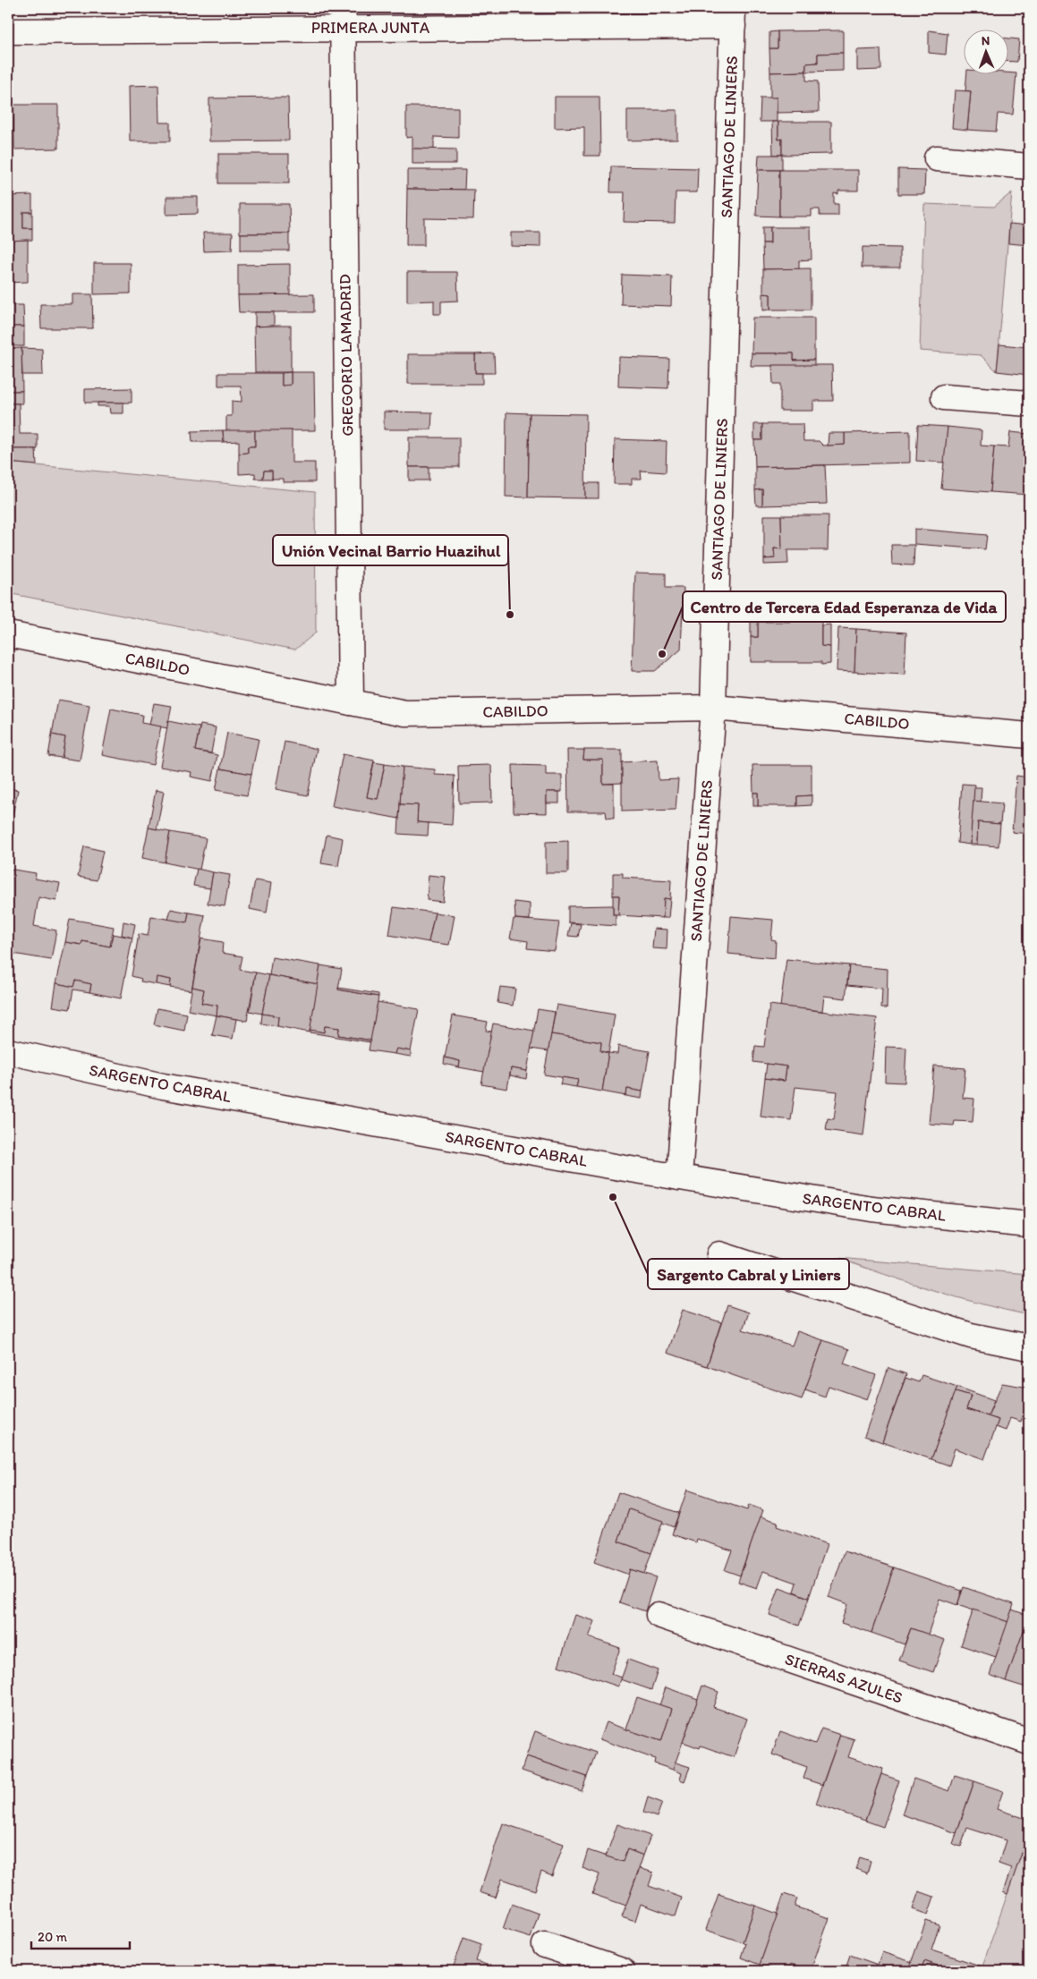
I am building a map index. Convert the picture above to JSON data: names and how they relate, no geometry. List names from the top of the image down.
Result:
{
  "streets": {
    "street": [
      "PRIMERA JUNTA",
      "SANTIAGO DE LINIERS",
      "GREGORIO LAMADRID",
      "CABILDO",
      "SARGENTO CABRAL",
      "SIERRAS AZULES"
    ]
  },
  "crossings": [
    ["PRIMERA JUNTA", "SANTIAGO DE LINIERS"],
    ["PRIMERA JUNTA", "GREGORIO LAMADRID"],
    ["SANTIAGO DE LINIERS", "CABILDO"],
    ["SANTIAGO DE LINIERS", "SARGENTO CABRAL"],
    ["GREGORIO LAMADRID", "CABILDO"]
  ],
  "places": ["Unión Vecinal Barrio Huazihul", "Centro de Tercera Edad Esperanza de Vida", "Sargento Cabral y Liniers"],
  "scale_bar": "20 m",
  "north": "top"
}
